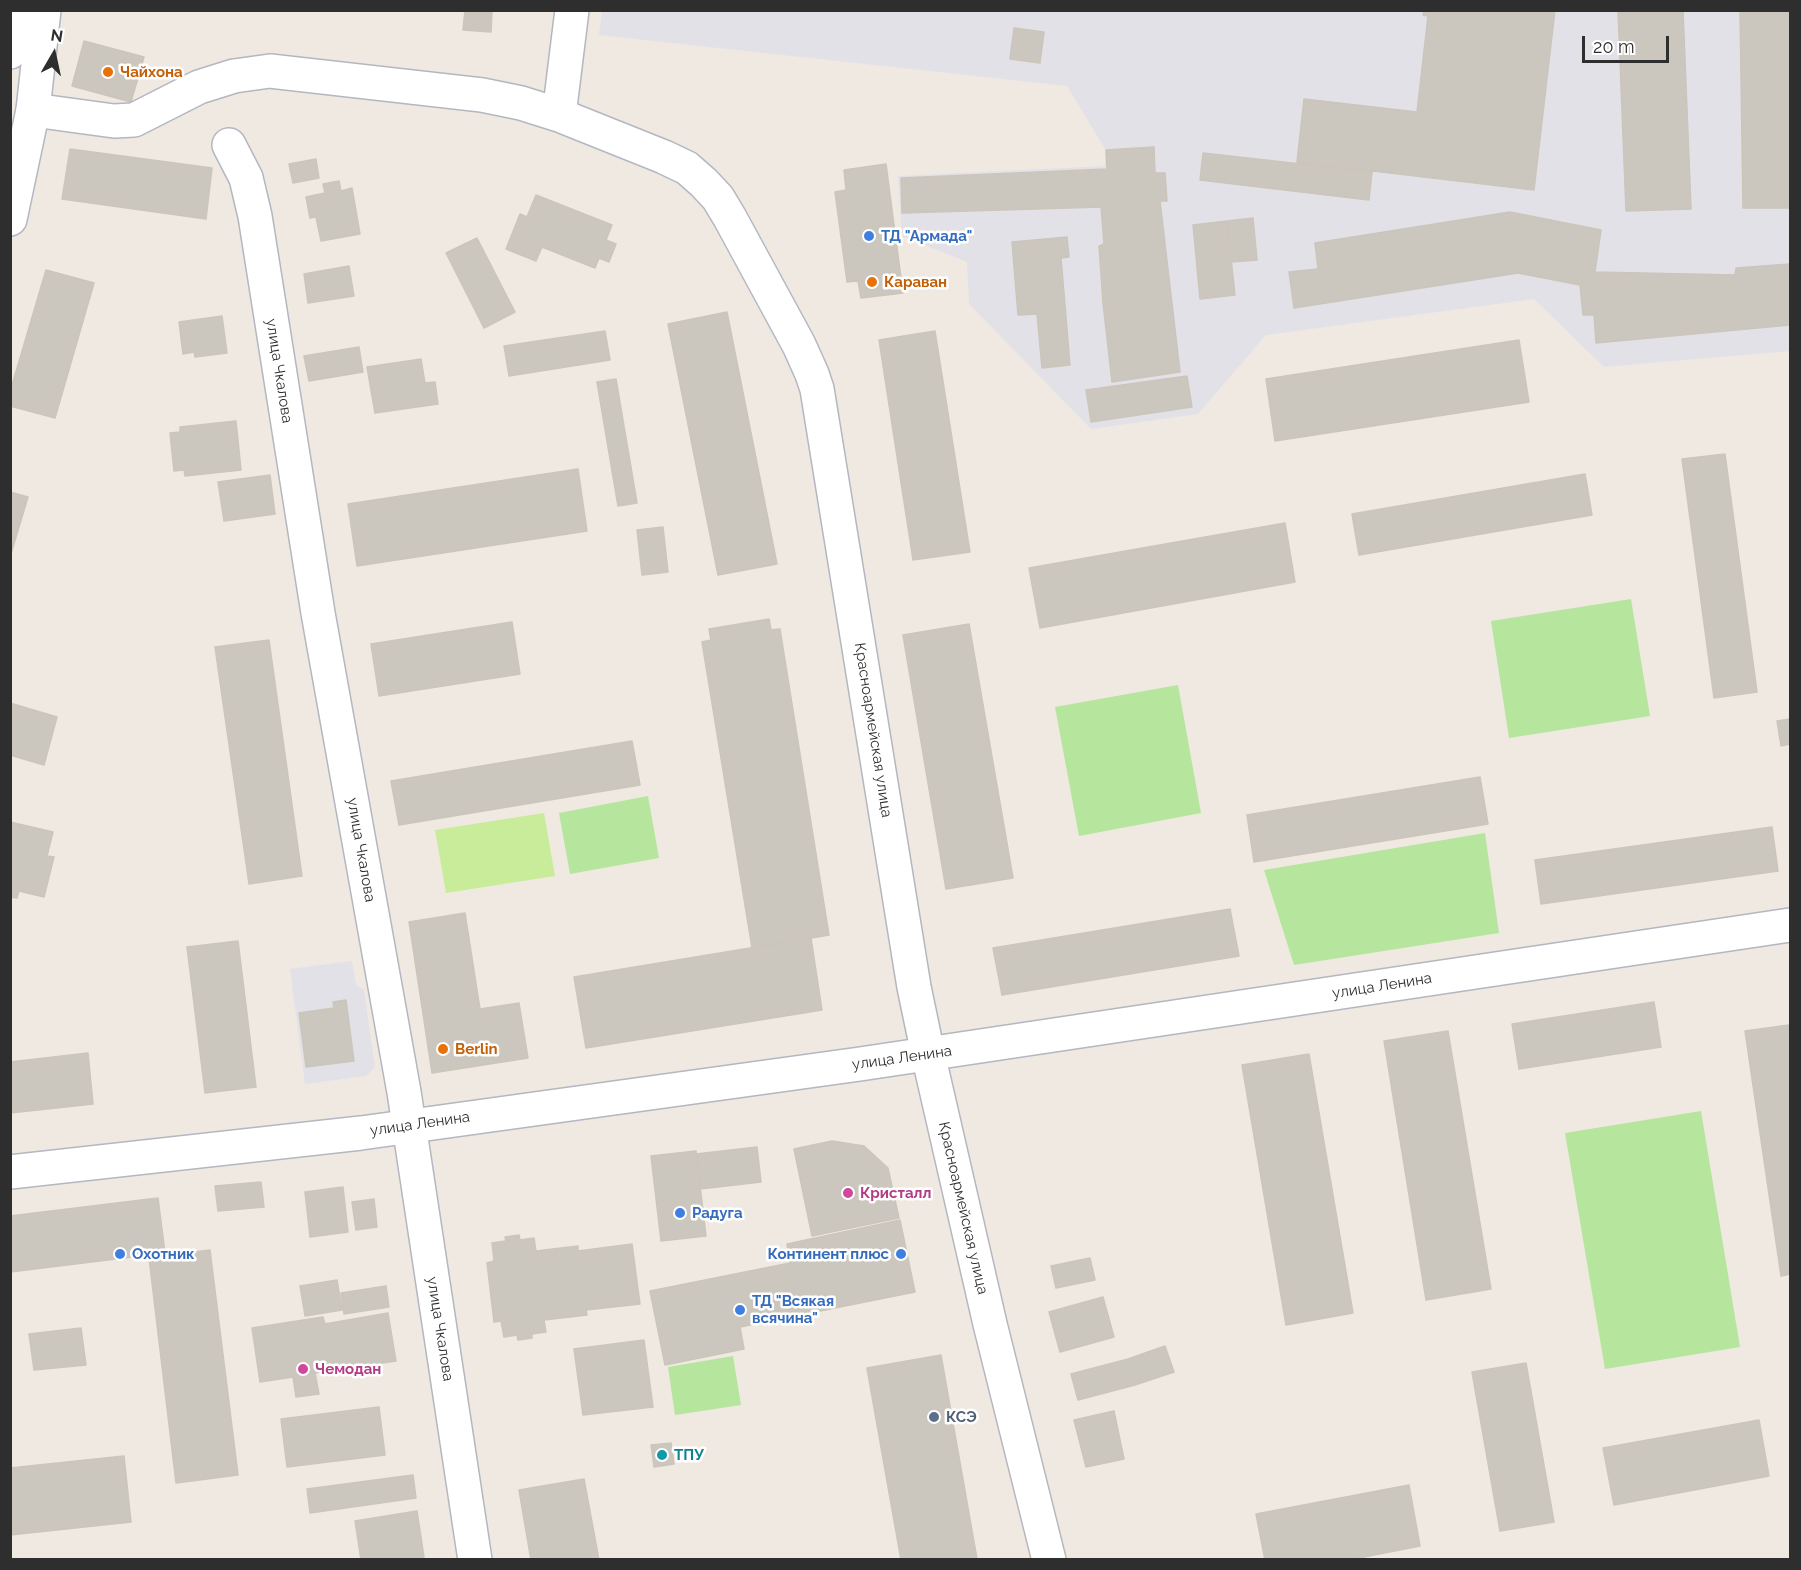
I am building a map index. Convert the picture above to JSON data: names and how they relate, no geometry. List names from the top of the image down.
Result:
{
  "streets": {
    "street": ["улица Чкалова", "Красноармейская улица", "улица Ленина"]
  },
  "crossings": [
    ["улица Чкалова", "улица Ленина"],
    ["Красноармейская улица", "улица Ленина"]
  ],
  "places": [
    "Чайхона",
    "ТД \"Армада\"",
    "Караван",
    "Berlin",
    "Кристалл",
    "Радуга",
    "Охотник",
    "Континент плюс",
    "ТД \"Всякая всячина\"",
    "Чемодан",
    "КСЭ",
    "ТПУ"
  ],
  "scale_bar": "20 m",
  "north": "top"
}
